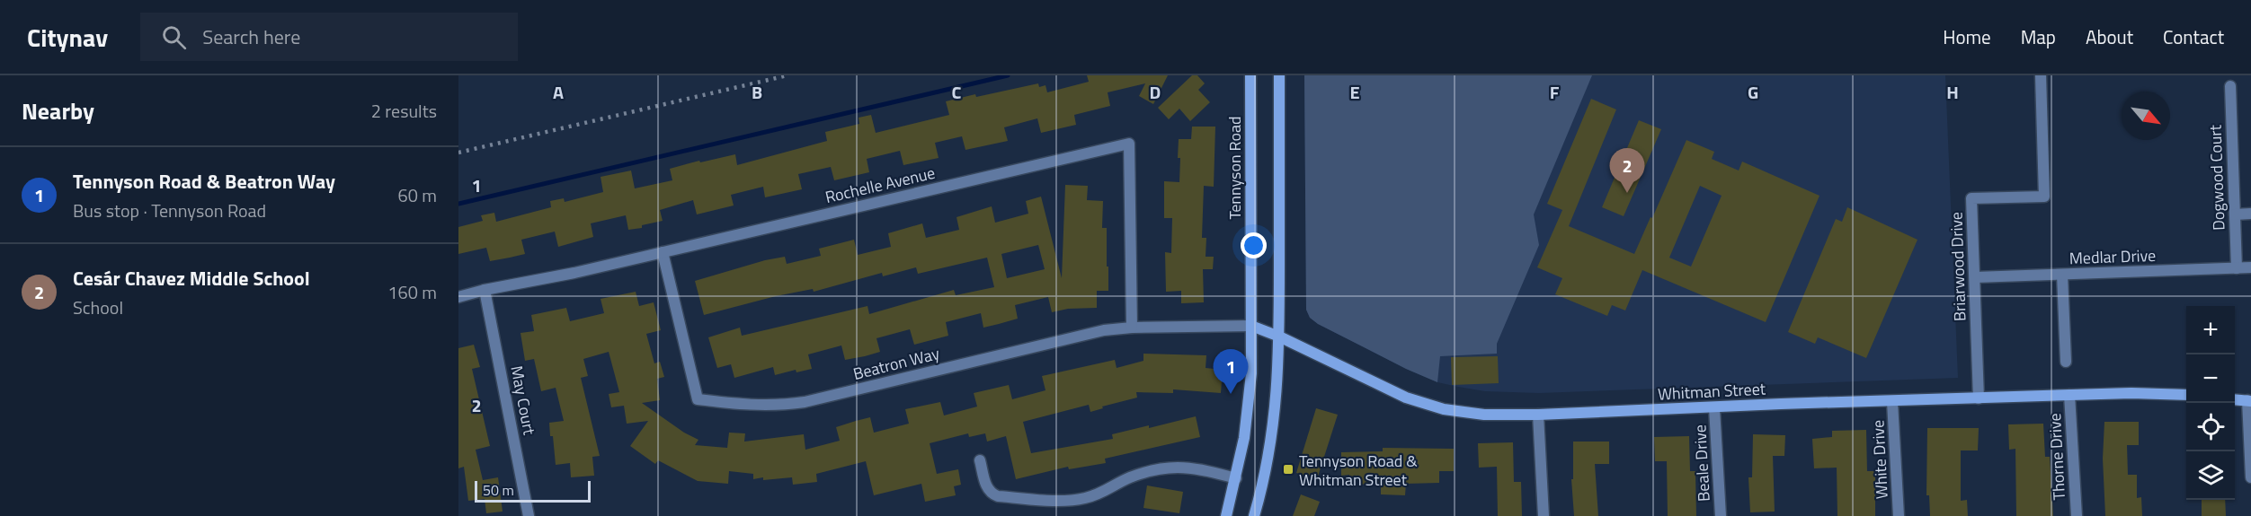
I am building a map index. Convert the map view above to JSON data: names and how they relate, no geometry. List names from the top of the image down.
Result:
{
  "streets": {
    "street": [
      "Tennyson Road",
      "Dogwood Court",
      "Rochelle Avenue",
      "Medlar Drive",
      "Briarwood Drive",
      "Beatron Way",
      "Whitman Street",
      "May Court",
      "Thorne Drive",
      "White Drive",
      "Beale Drive"
    ]
  },
  "crossings": [
    ["Tennyson Road", "Beatron Way"],
    ["Tennyson Road", "Whitman Street"],
    ["Dogwood Court", "Medlar Drive"],
    ["Rochelle Avenue", "Beatron Way"],
    ["Rochelle Avenue", "May Court"],
    ["Medlar Drive", "Briarwood Drive"],
    ["Briarwood Drive", "Whitman Street"],
    ["Beatron Way", "Whitman Street"],
    ["Whitman Street", "Thorne Drive"],
    ["Whitman Street", "White Drive"],
    ["Whitman Street", "Beale Drive"]
  ],
  "places": {
    "transit": ["Tennyson Road & Whitman Street"]
  },
  "scale_bar": "50 m",
  "north": "bottom right",
  "page": {
    "header": "Citynav",
    "search": "Search here",
    "nav": [
      "Home",
      "Map",
      "About",
      "Contact"
    ],
    "heading": ["Nearby", "2 results"],
    "list": [
      {
        "mark": "1",
        "name": "Tennyson Road & Beatron Way",
        "note": "Bus stop · Tennyson Road",
        "value": "60 m"
      },
      {
        "mark": "2",
        "name": "Cesár Chavez Middle School",
        "note": "School",
        "value": "160 m"
      }
    ],
    "pins": ["2", "1"],
    "map_buttons": ["+", "−"],
    "scale": "50 m"
  },
  "grid": {
    "columns": [
      "A",
      "B",
      "C",
      "D",
      "E",
      "F",
      "G",
      "H"
    ],
    "rows": ["1", "2"]
  }
}
